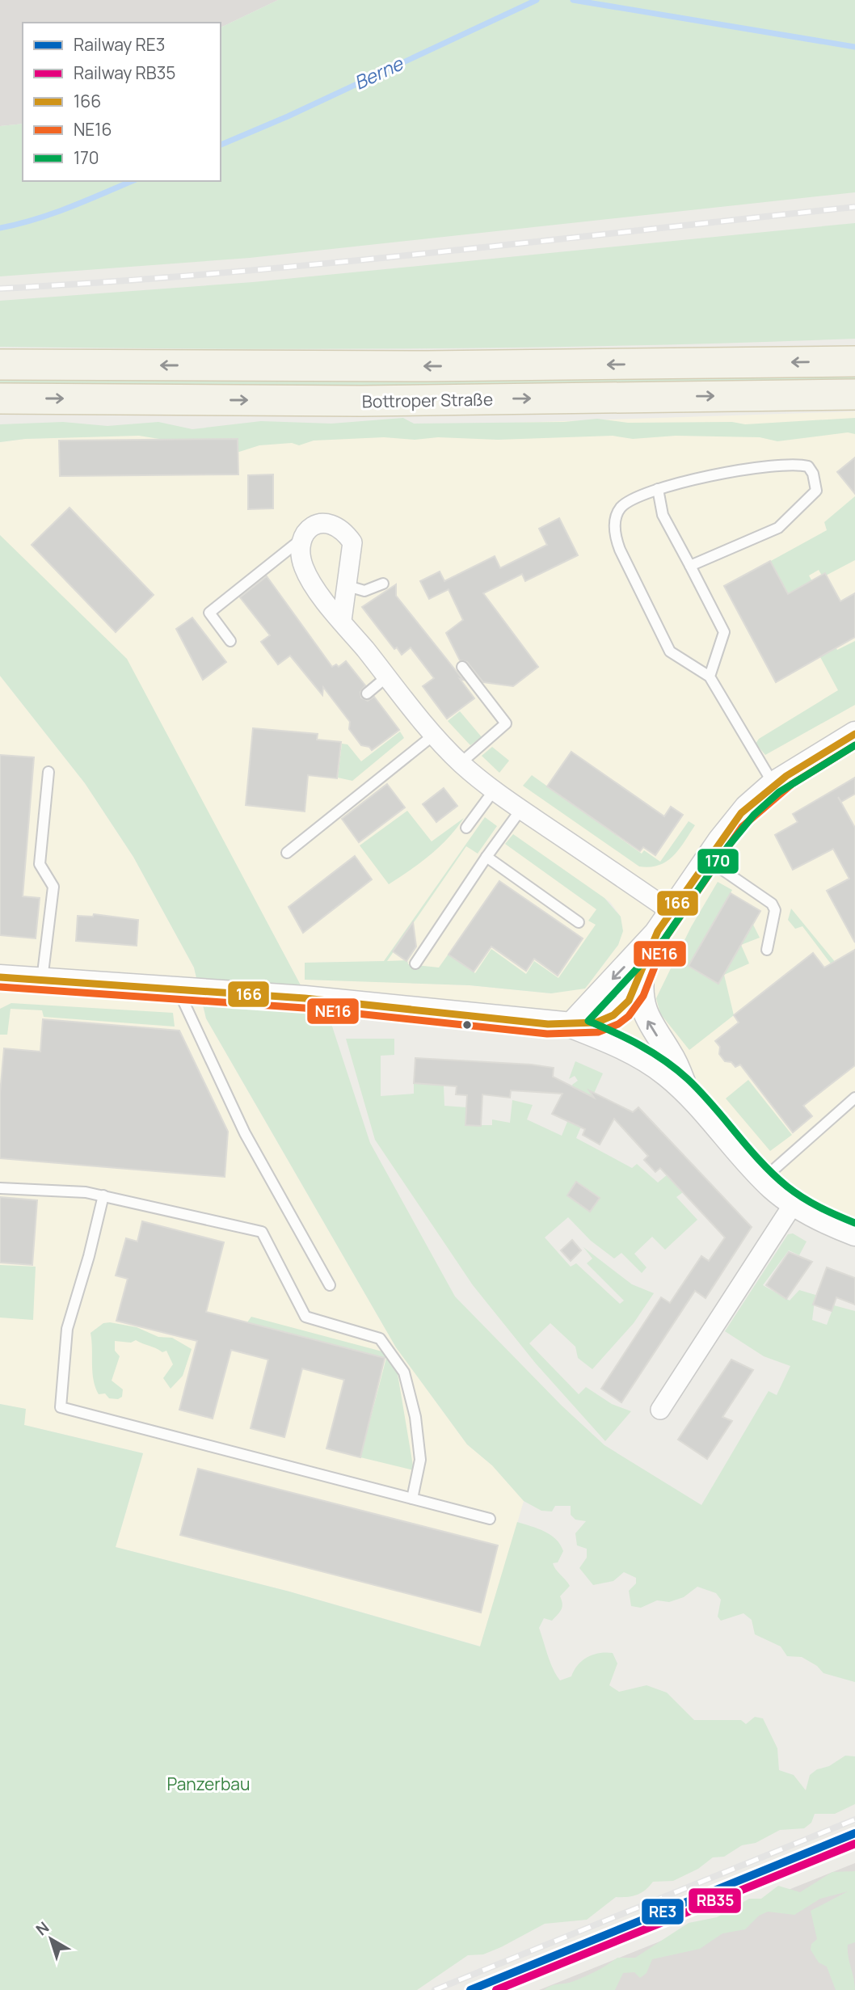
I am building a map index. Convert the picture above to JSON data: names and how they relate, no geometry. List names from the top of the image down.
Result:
{
  "streets": {
    "main road": ["Bottroper Straße"]
  },
  "water": ["Berne"],
  "parks": ["Panzerbau"],
  "lines": [
    "transit line 166",
    "transit line NE16",
    "transit line 170",
    "rail line RE3",
    "rail line RB35"
  ],
  "legend": [
    "Railway RE3",
    "Railway RB35",
    "166",
    "NE16",
    "170"
  ],
  "north": "top left"
}
